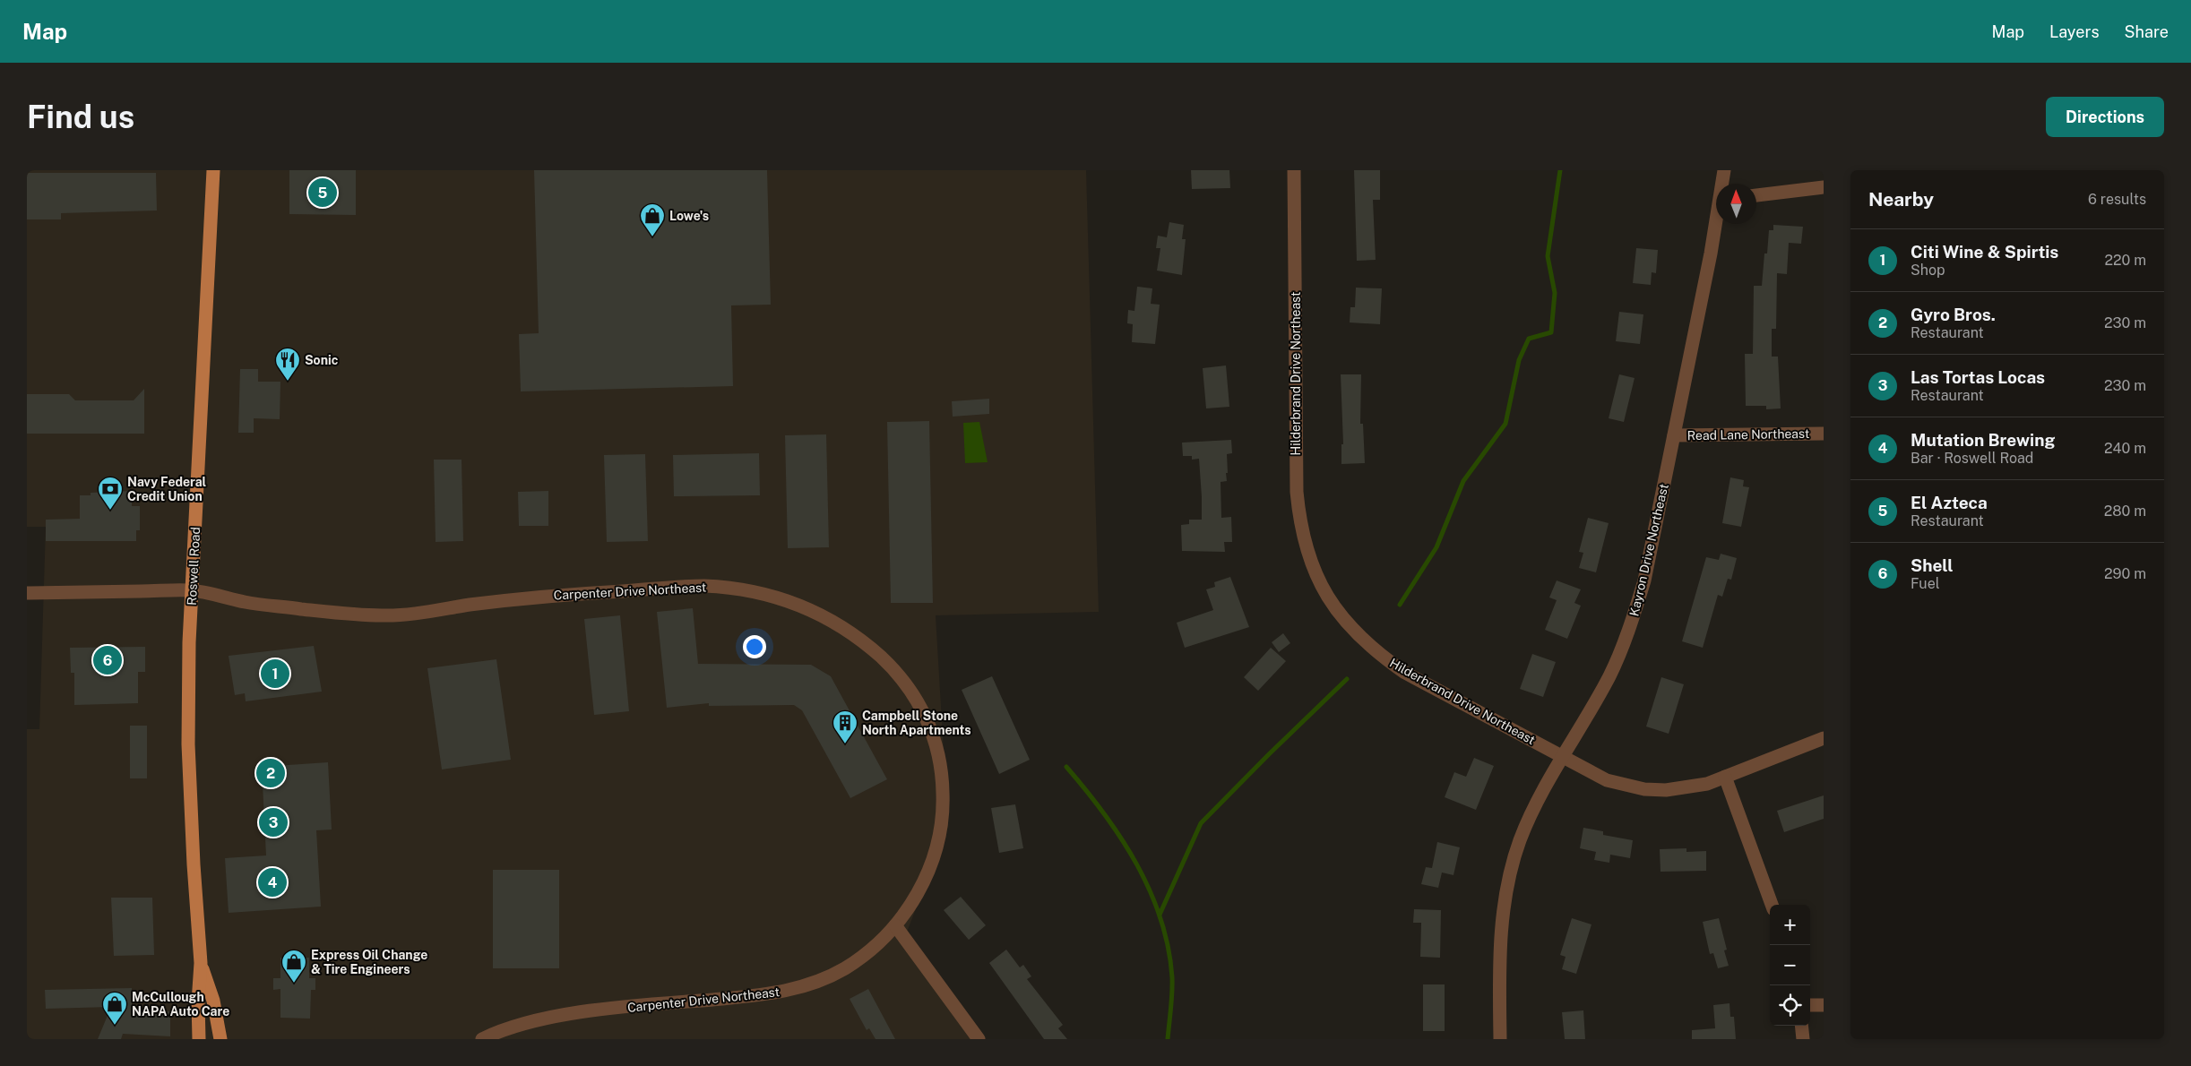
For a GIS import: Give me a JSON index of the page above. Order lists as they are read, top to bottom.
{
  "streets": {
    "main road": ["Roswell Road"],
    "street": [
      "Hilderbrand Drive Northeast",
      "Read Lane Northeast",
      "Kayron Drive Northeast",
      "Carpenter Drive Northeast"
    ]
  },
  "crossings": [
    ["Hilderbrand Drive Northeast", "Kayron Drive Northeast"],
    ["Read Lane Northeast", "Kayron Drive Northeast"],
    ["Roswell Road", "Carpenter Drive Northeast"]
  ],
  "places": {
    "shop": ["Lowe's", "Express Oil Change & Tire Engineers", "McCullough NAPA Auto Care"],
    "restaurant": ["Sonic"],
    "bank": ["Navy Federal Credit Union"],
    "building": ["Campbell Stone North Apartments"]
  },
  "north": "top",
  "page": {
    "header": "Map",
    "nav": ["Map", "Layers", "Share"],
    "buttons": "Directions",
    "title": "Find us",
    "heading": ["Nearby", "6 results"],
    "pins": [
      "5",
      "6",
      "1",
      "2",
      "3",
      "4"
    ],
    "list": [
      {
        "mark": "1",
        "name": "Citi Wine & Spirtis",
        "note": "Shop",
        "value": "220 m"
      },
      {
        "mark": "2",
        "name": "Gyro Bros.",
        "note": "Restaurant",
        "value": "230 m"
      },
      {
        "mark": "3",
        "name": "Las Tortas Locas",
        "note": "Restaurant",
        "value": "230 m"
      },
      {
        "mark": "4",
        "name": "Mutation Brewing",
        "note": "Bar · Roswell Road",
        "value": "240 m"
      },
      {
        "mark": "5",
        "name": "El Azteca",
        "note": "Restaurant",
        "value": "280 m"
      },
      {
        "mark": "6",
        "name": "Shell",
        "note": "Fuel",
        "value": "290 m"
      }
    ],
    "map_buttons": ["+", "−"]
  }
}
